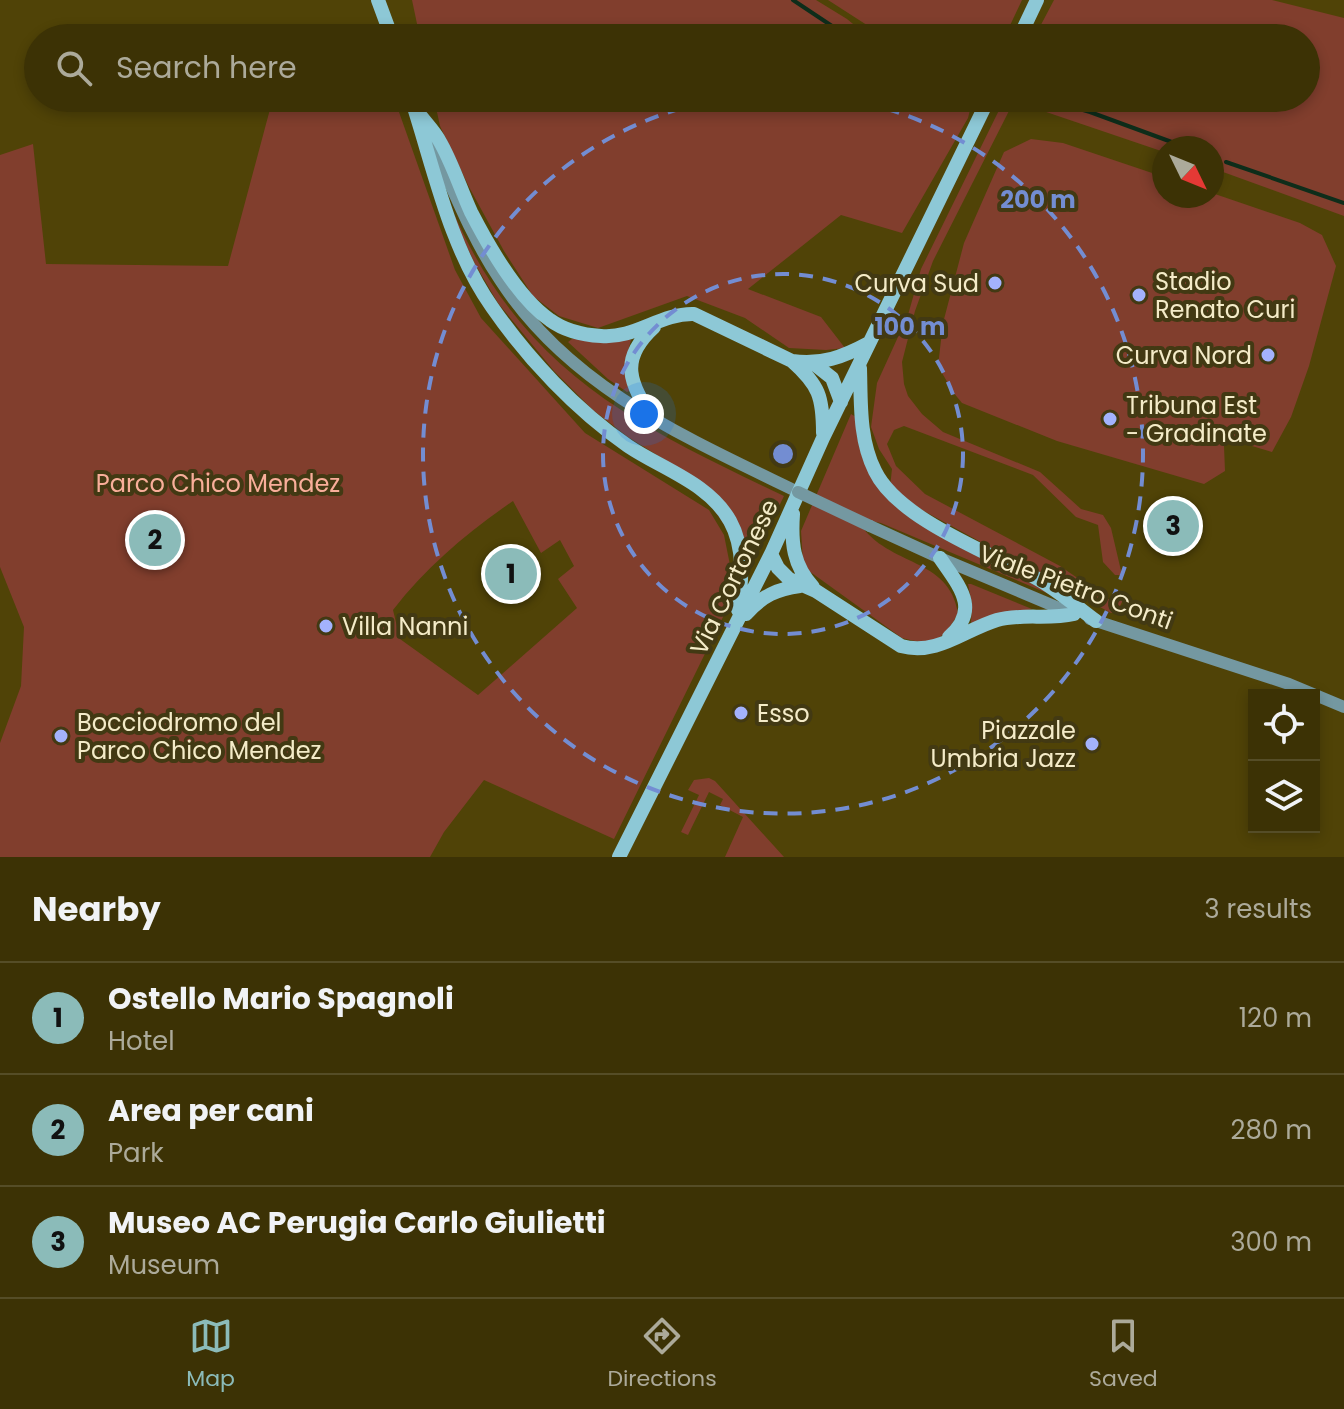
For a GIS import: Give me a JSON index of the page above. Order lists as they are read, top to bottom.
{
  "streets": {
    "main road": ["Via Cortonese"],
    "street": ["Viale Pietro Conti"]
  },
  "parks": ["Parco Chico Mendez"],
  "places": [
    "Curva Sud",
    "Stadio Renato Curi",
    "Curva Nord",
    "Tribuna Est - Gradinate",
    "Villa Nanni",
    "Esso",
    "Bocciodromo del Parco Chico Mendez",
    "Piazzale Umbria Jazz"
  ],
  "north": "bottom right",
  "page": {
    "search": "Search here",
    "pins": ["3", "2", "1"],
    "heading": ["Nearby", "3 results"],
    "list": [
      {
        "mark": "1",
        "name": "Ostello Mario Spagnoli",
        "note": "Hotel",
        "value": "120 m"
      },
      {
        "mark": "2",
        "name": "Area per cani",
        "note": "Park",
        "value": "280 m"
      },
      {
        "mark": "3",
        "name": "Museo AC Perugia Carlo Giulietti",
        "note": "Museum",
        "value": "300 m"
      }
    ],
    "nav": ["Map", "Directions", "Saved"]
  },
  "rings": ["200 m", "100 m"]
}
